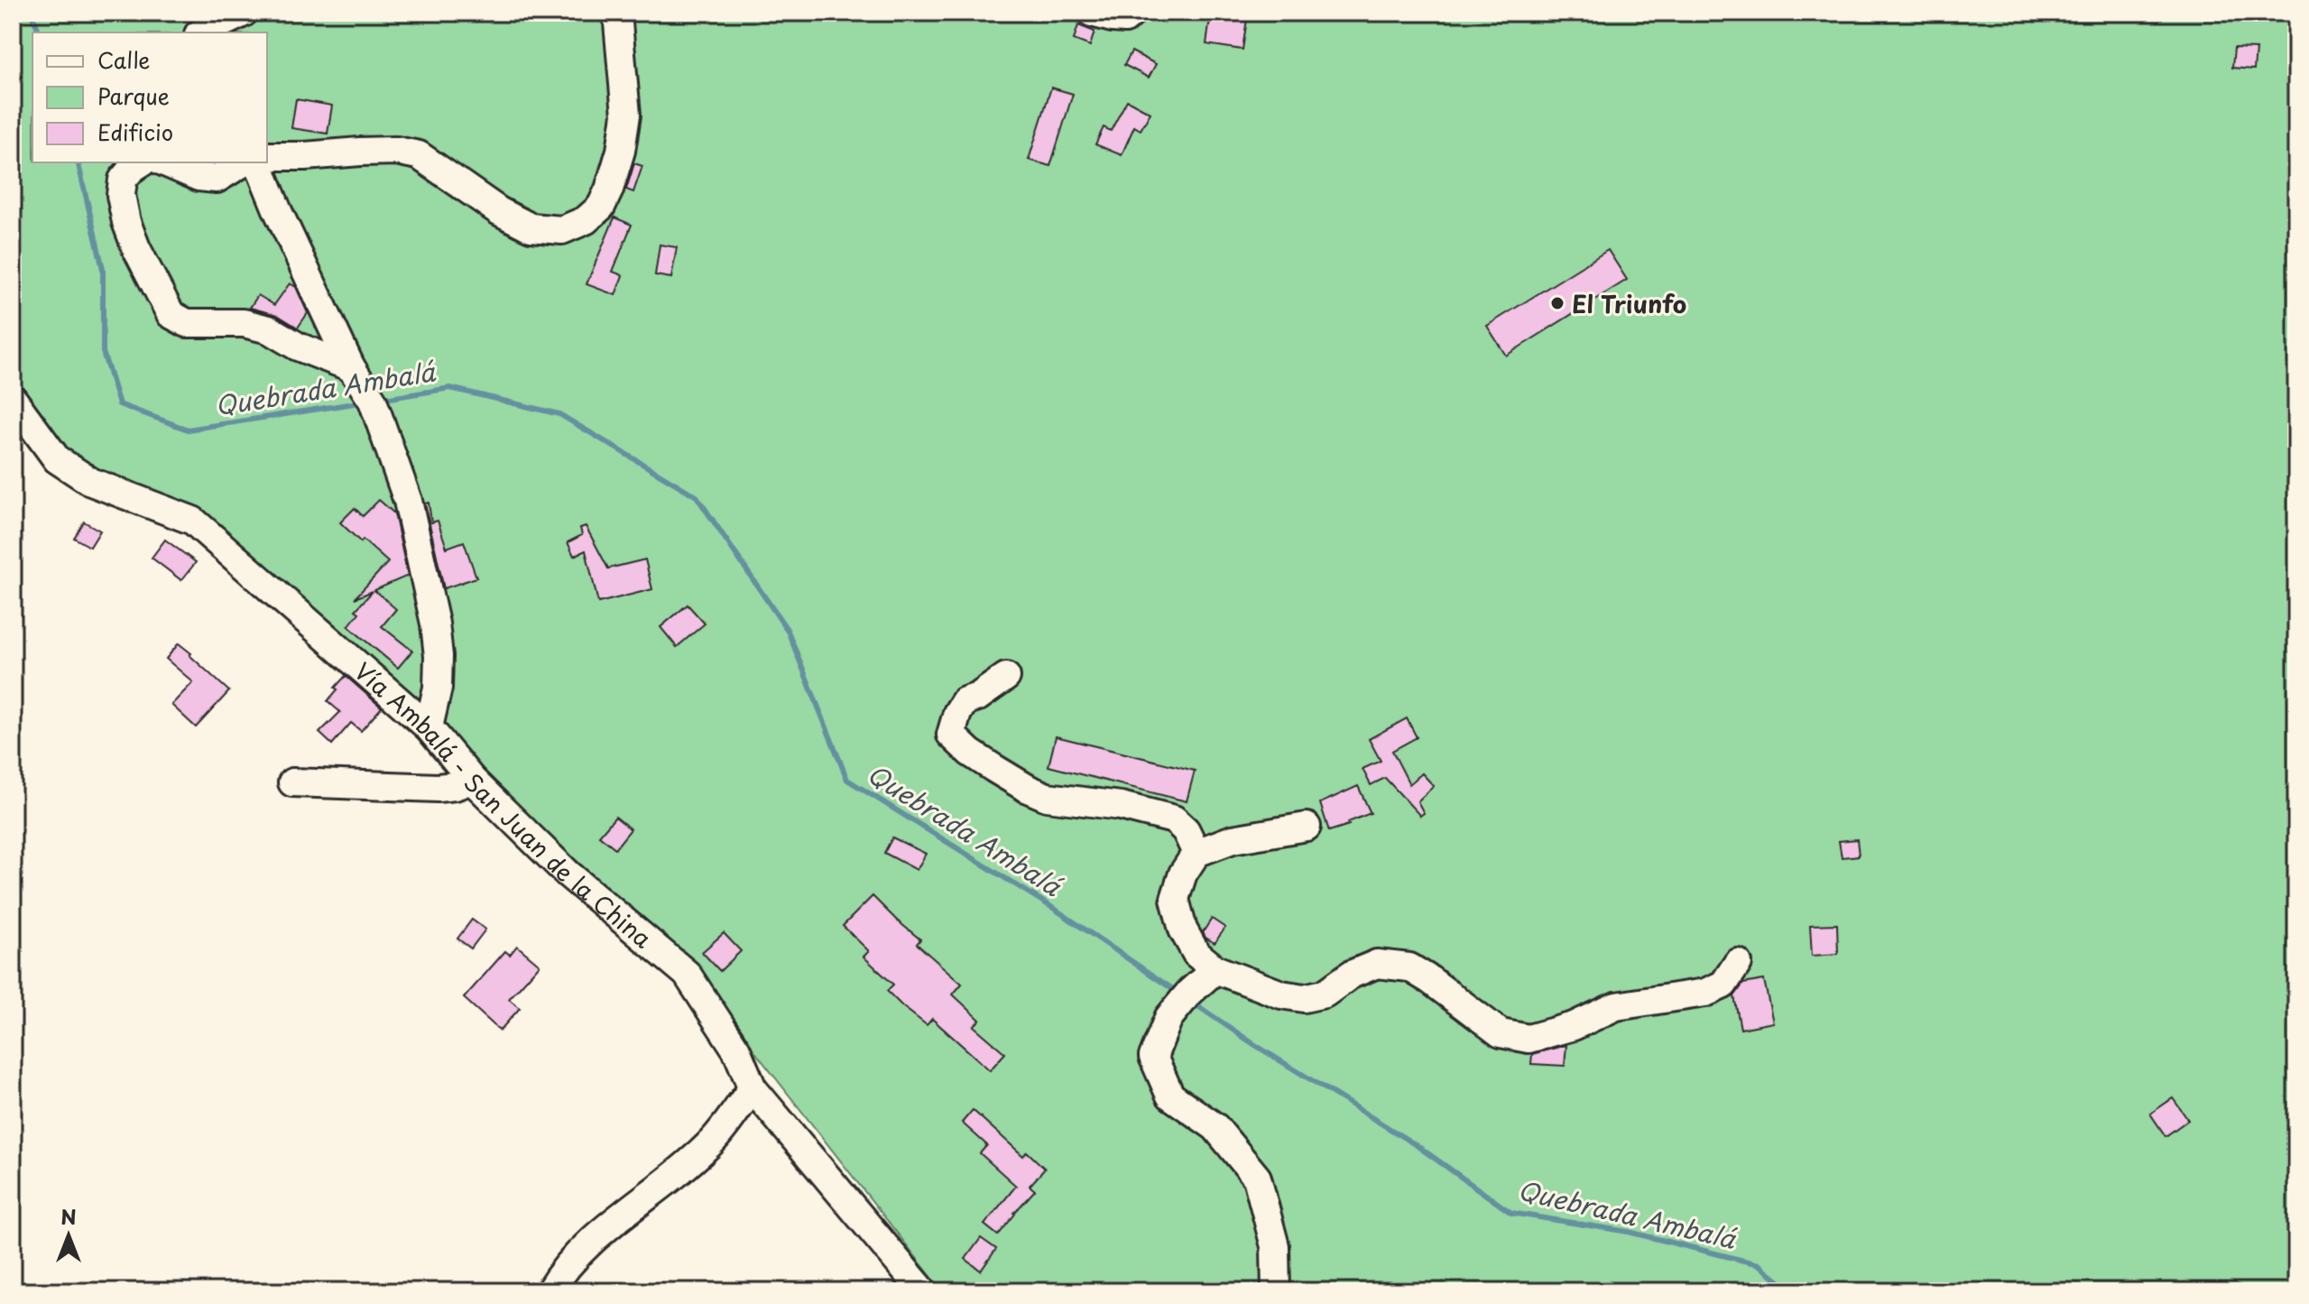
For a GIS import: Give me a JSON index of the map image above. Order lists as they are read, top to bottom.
{
  "streets": {
    "street": ["Vía Ambalá - San Juan de la China"]
  },
  "water": ["Quebrada Ambalá"],
  "places": ["El Triunfo"],
  "legend": ["Calle", "Parque", "Edificio"],
  "north": "top"
}
